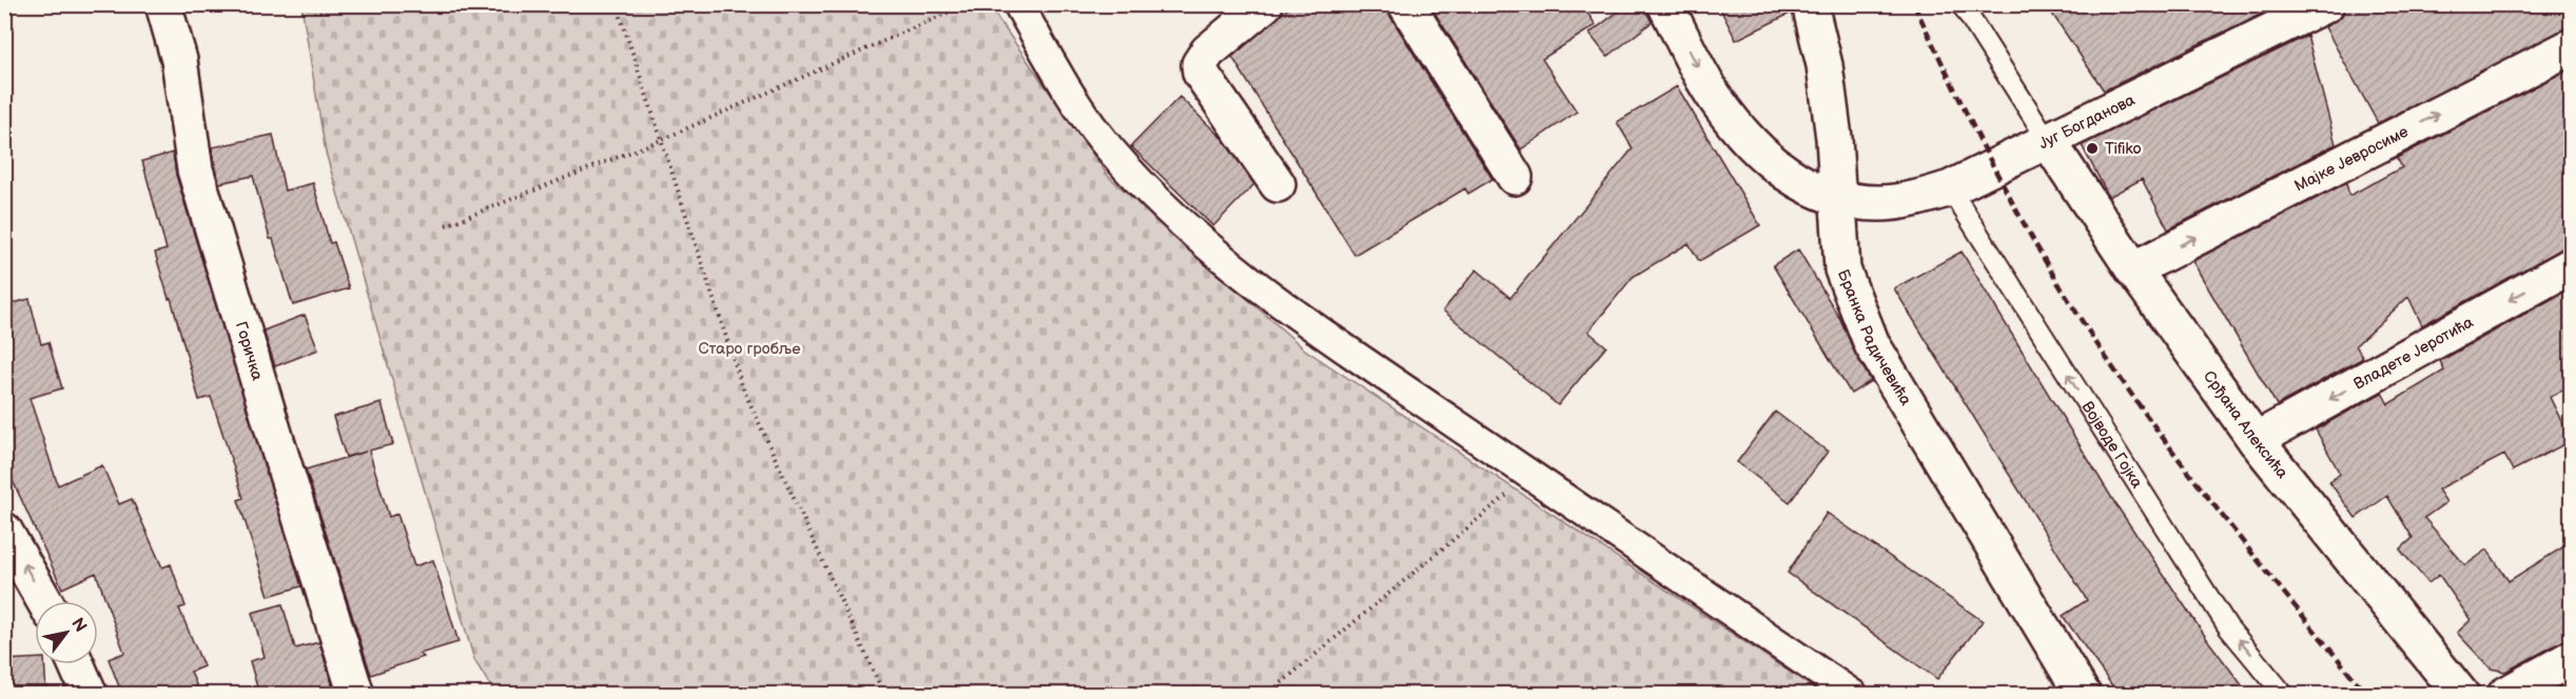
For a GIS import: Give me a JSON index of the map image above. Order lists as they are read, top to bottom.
{
  "streets": {
    "street": [
      "Југ Богданова",
      "Мајке Јевросиме",
      "Бранка Радичевића",
      "Горичка",
      "Владете Јеротића",
      "Срђана Алексића"
    ],
    "lane": ["Војводе Гојка"]
  },
  "crossings": [
    ["Југ Богданова", "Бранка Радичевића"],
    ["Југ Богданова", "Срђана Алексића"],
    ["Југ Богданова", "Војводе Гојка"],
    ["Мајке Јевросиме", "Срђана Алексића"],
    ["Владете Јеротића", "Срђана Алексића"]
  ],
  "one_way": ["Мајке Јевросиме", "Владете Јеротића", "Војводе Гојка"],
  "parks": ["Старо гробље"],
  "places": ["Tifiko"],
  "north": "top right"
}
